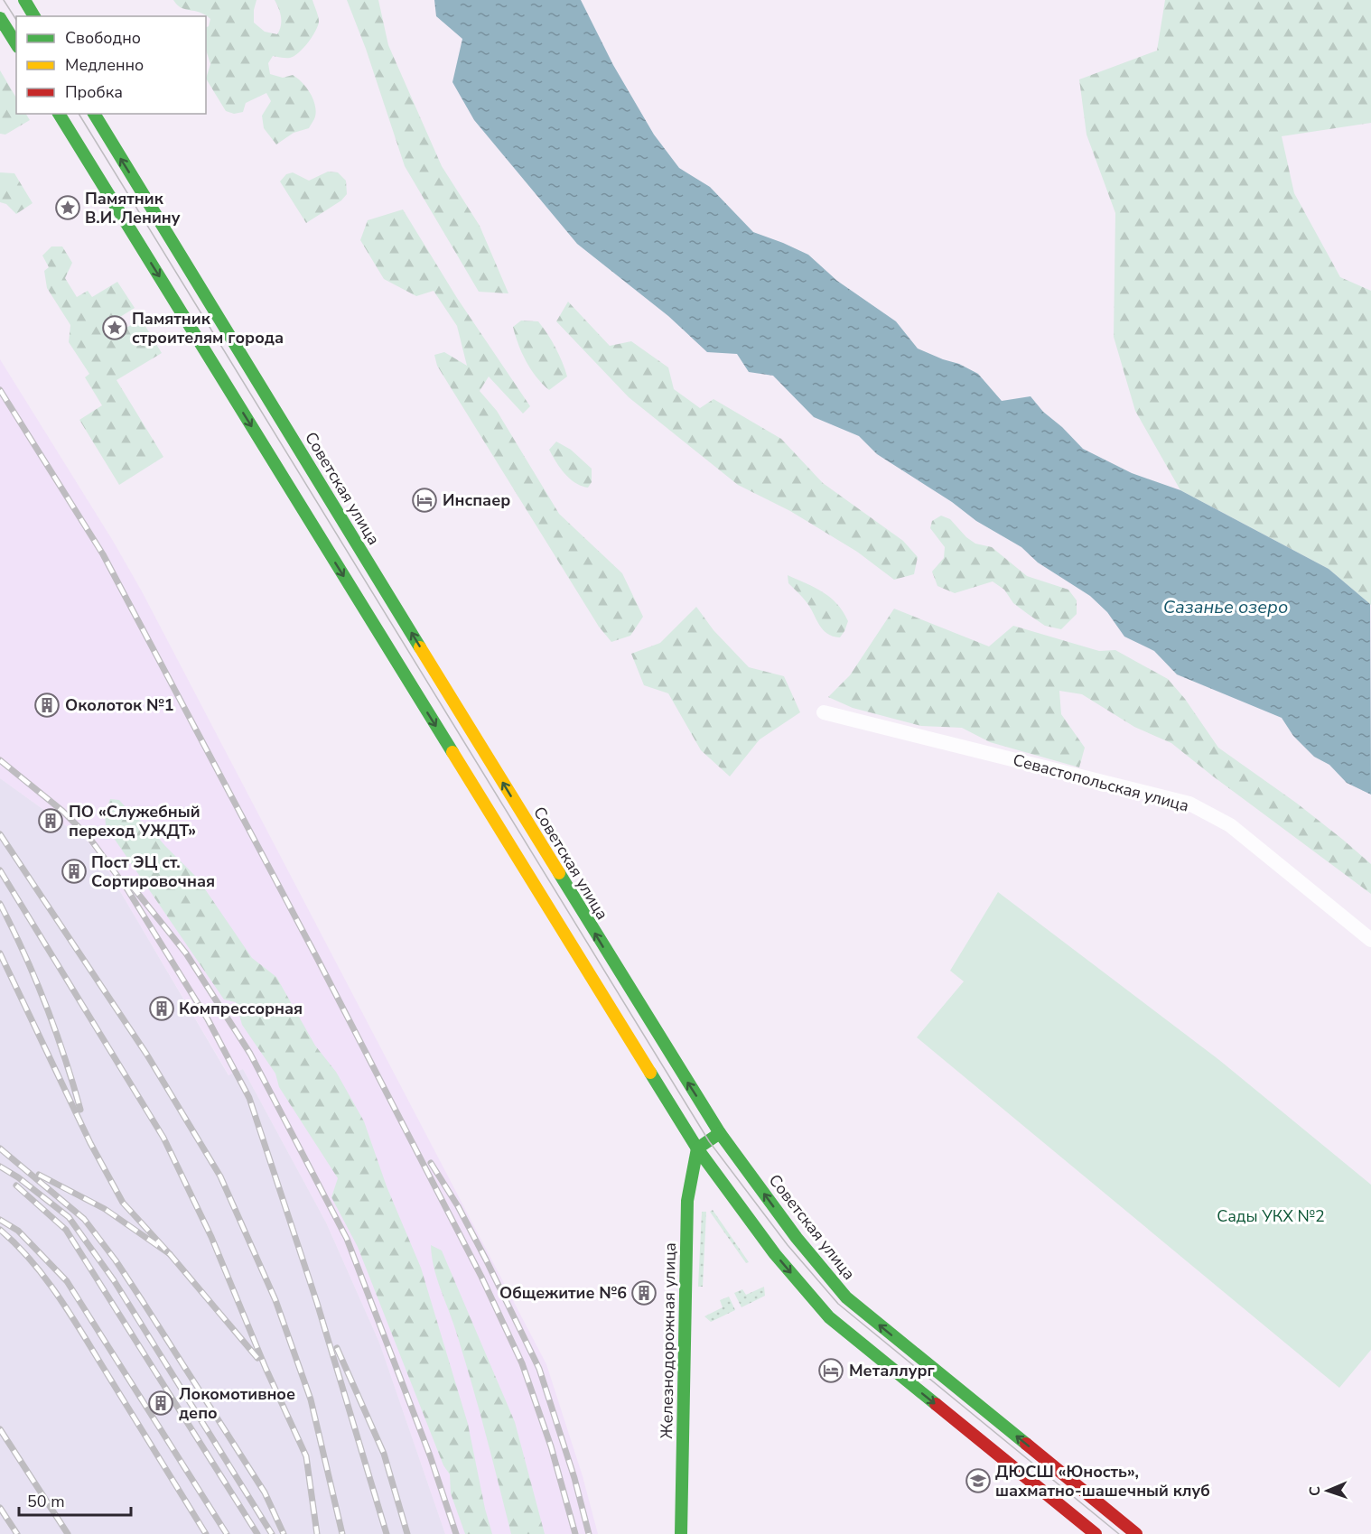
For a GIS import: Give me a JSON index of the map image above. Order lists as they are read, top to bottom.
{
  "streets": {
    "main road": ["Советская улица", "Железнодорожная улица"],
    "street": ["Севастопольская улица"]
  },
  "water": ["Сазанье озеро"],
  "parks": ["Сады УКХ №2"],
  "places": {
    "place": ["Памятник В.И. Ленину", "Памятник строителям города"],
    "hotel": ["Инспаер", "Металлург"],
    "building": [
      "Околоток №1",
      "ПО «Служебный переход УЖДТ»",
      "Пост ЭЦ ст. Сортировочная",
      "Компрессорная",
      "Общежитие №6",
      "Локомотивное депо"
    ],
    "school or university": ["ДЮСШ «Юность», шахматно-шашечный клуб"]
  },
  "legend": ["Свободно", "Медленно", "Пробка"],
  "scale_bar": "50 m",
  "north": "left"
}
